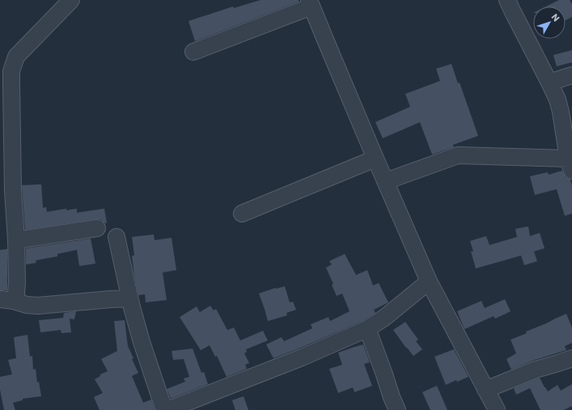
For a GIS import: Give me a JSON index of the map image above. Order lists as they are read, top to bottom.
{
  "north": "top right"
}
